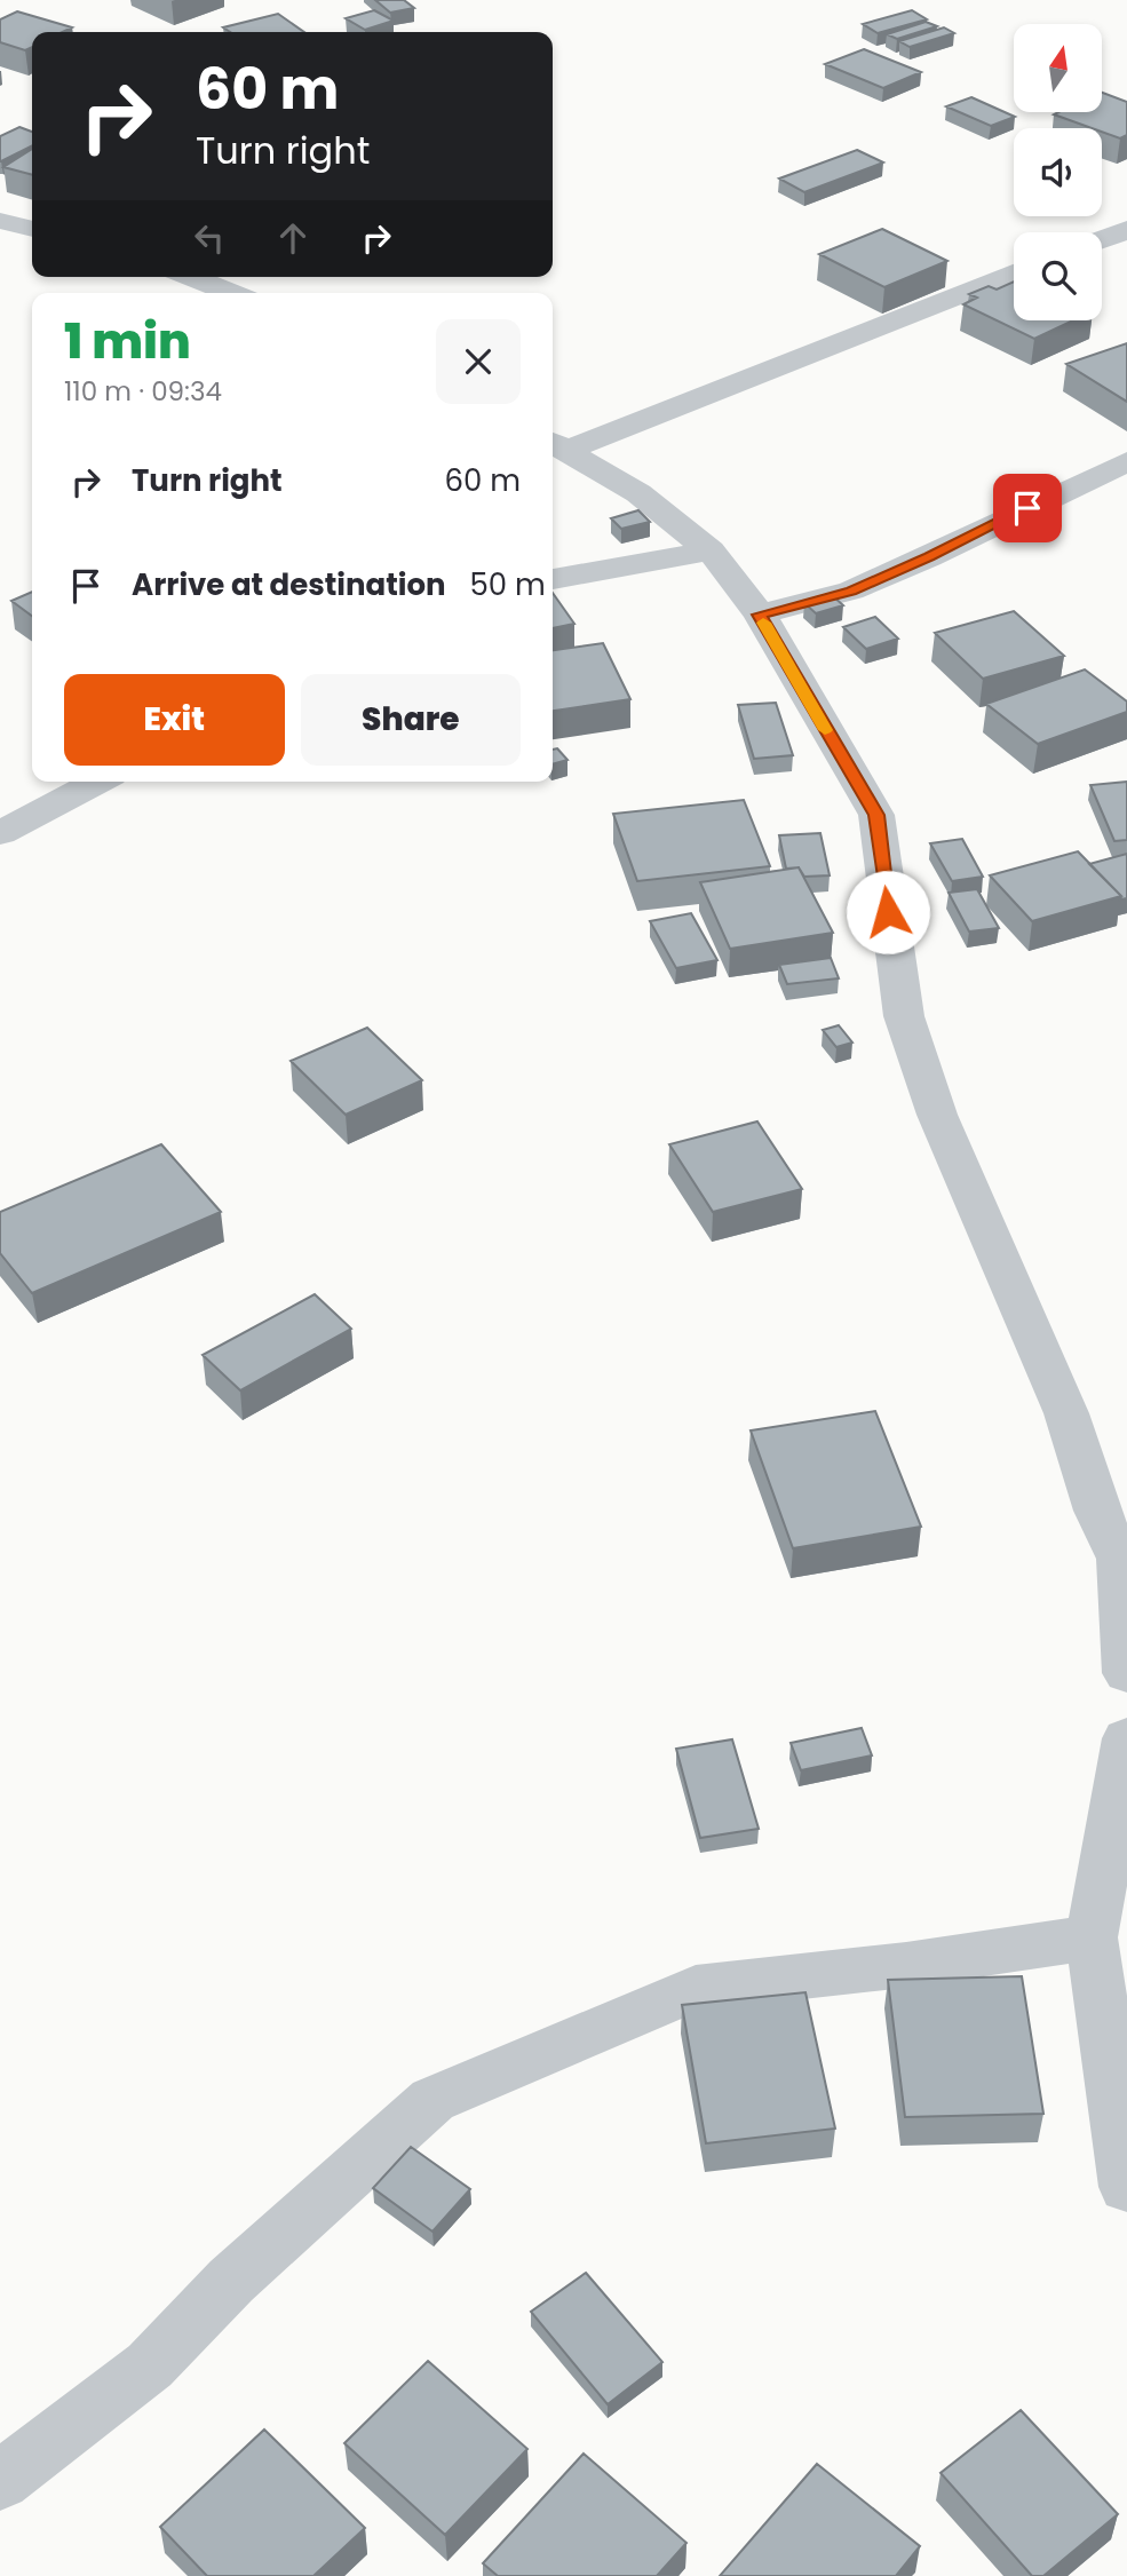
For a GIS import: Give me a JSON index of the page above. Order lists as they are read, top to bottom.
{
  "north": "top",
  "page": {
    "turn": ["60 m", "Turn right"],
    "heading": ["1 min", "110 m · 09:34"],
    "list": [
      {
        "name": "Turn right",
        "value": "60 m"
      },
      {
        "name": "Arrive at destination",
        "value": "50 m"
      }
    ],
    "buttons": ["Exit", "Share"]
  }
}
